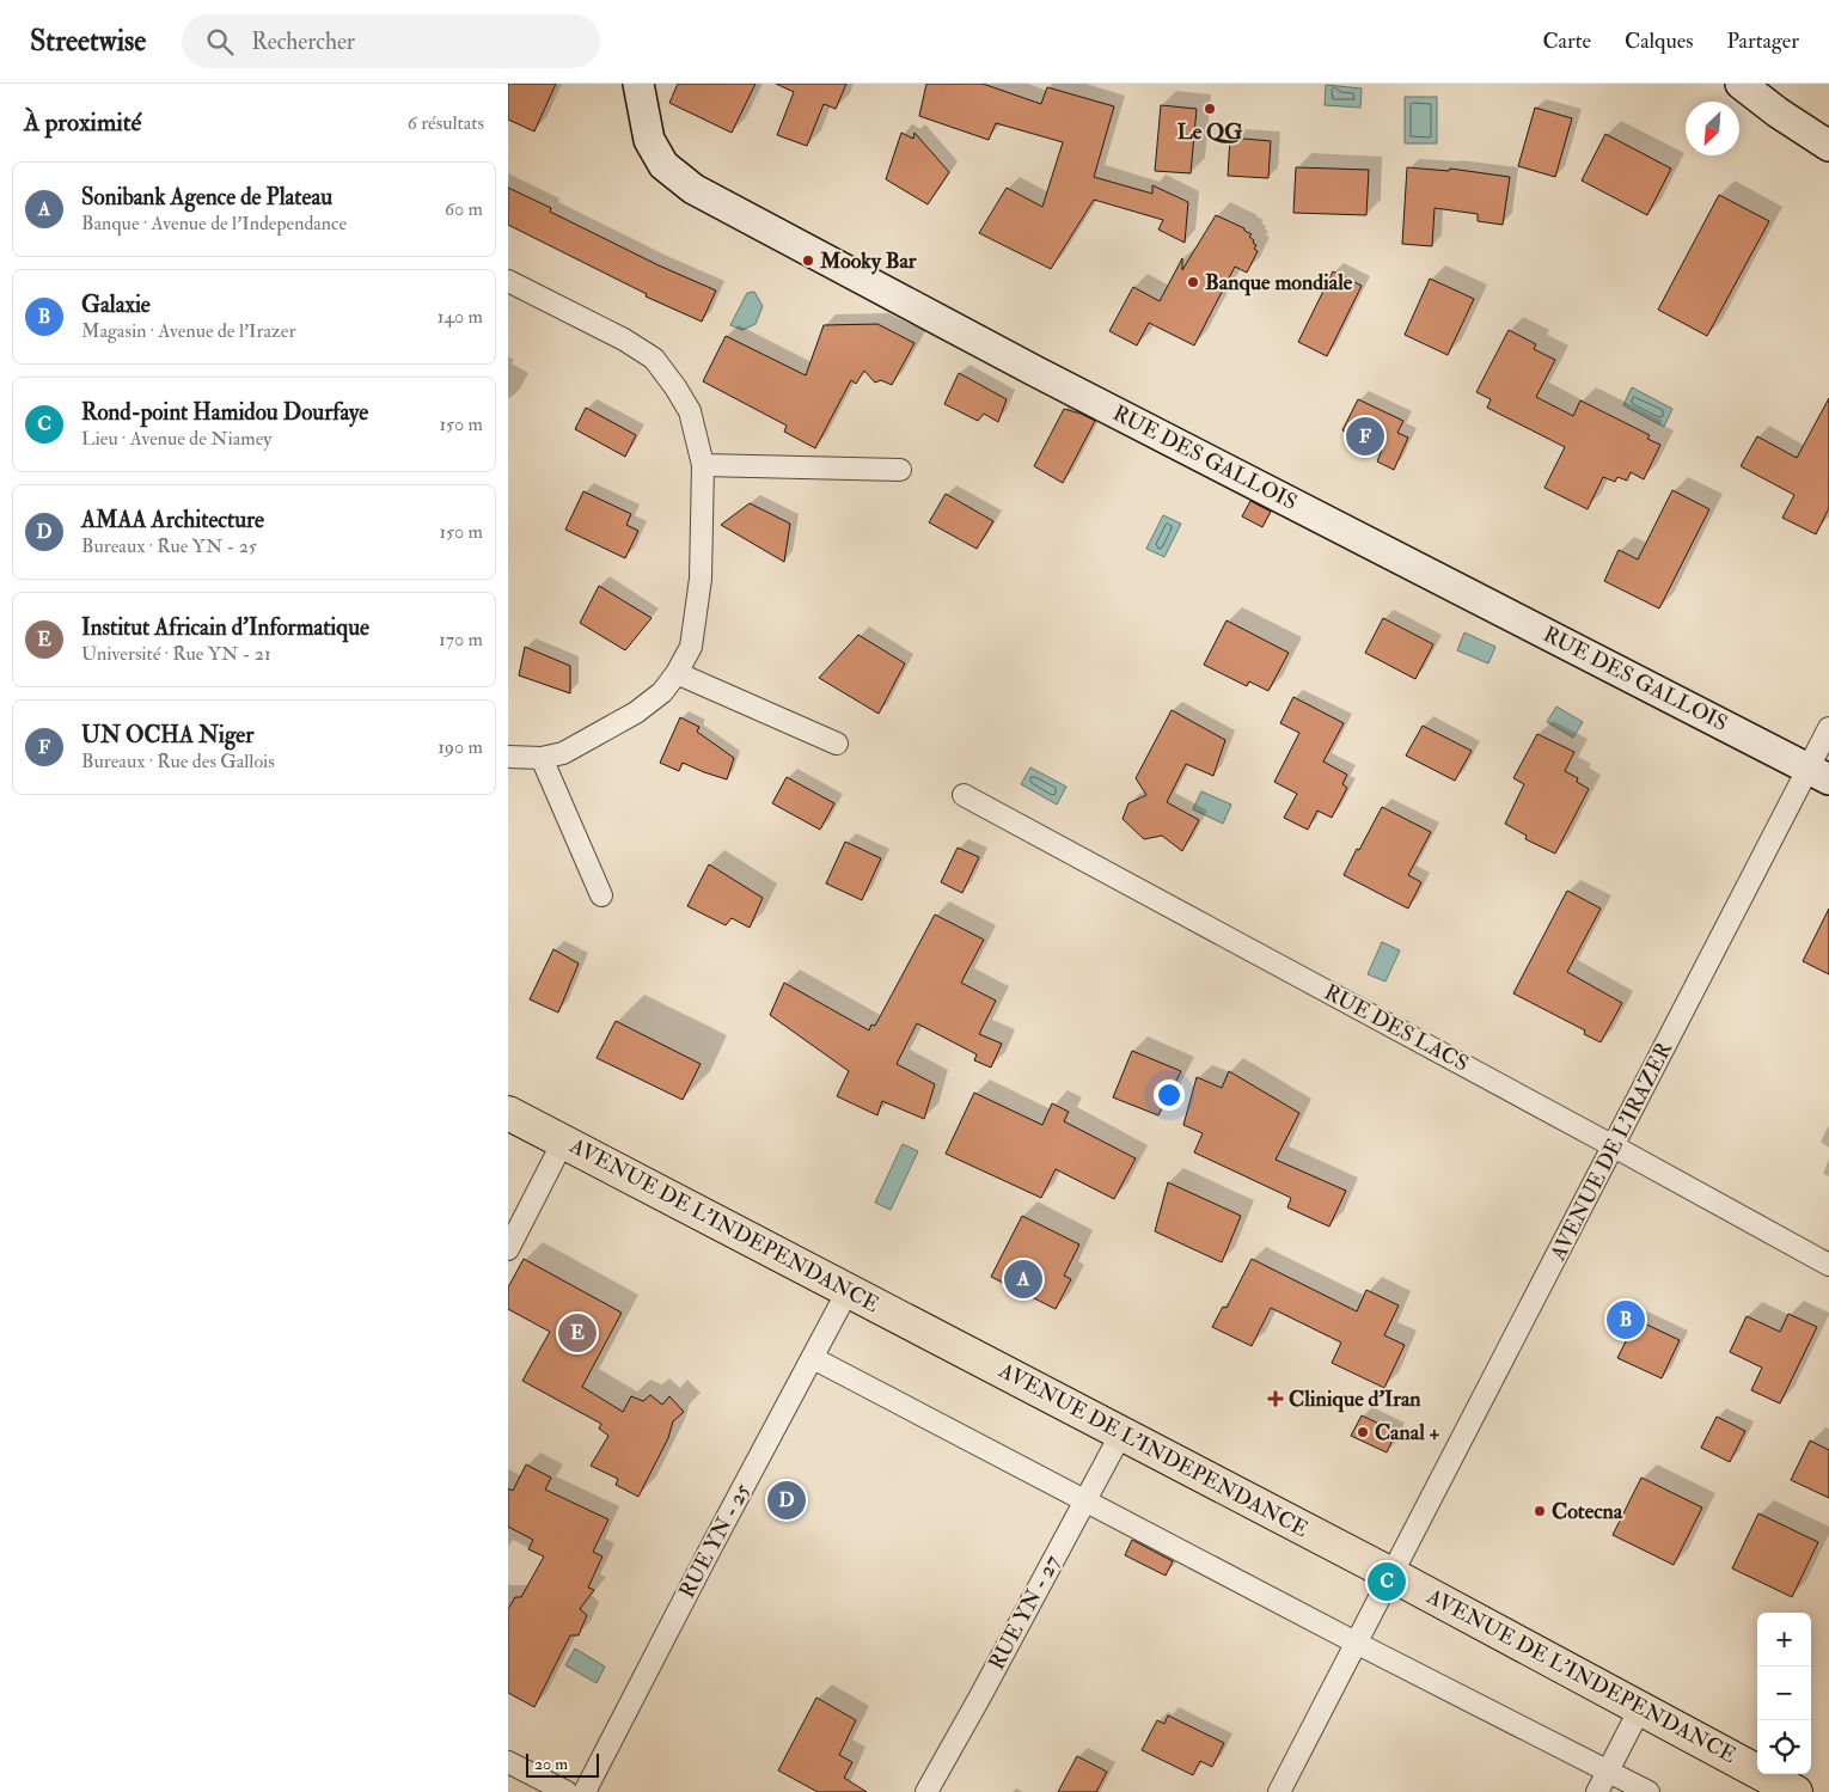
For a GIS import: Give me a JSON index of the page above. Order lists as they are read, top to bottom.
{
  "streets": {
    "highway": ["AVENUE DE L'INDEPENDANCE"],
    "street": [
      "RUE DES GALLOIS",
      "RUE DES LACS",
      "AVENUE DE L'IRAZER",
      "RUE YN - 25",
      "RUE YN - 27"
    ]
  },
  "crossings": [
    ["RUE DES GALLOIS", "AVENUE DE L'IRAZER"],
    ["RUE DES LACS", "AVENUE DE L'IRAZER"],
    ["AVENUE DE L'IRAZER", "AVENUE DE L'INDEPENDANCE"],
    ["AVENUE DE L'INDEPENDANCE", "RUE YN - 25"],
    ["AVENUE DE L'INDEPENDANCE", "RUE YN - 27"]
  ],
  "places": {
    "other": [
      "Le QG",
      "Mooky Bar",
      "Banque mondiale",
      "Canal +",
      "Cotecna"
    ],
    "health": ["Clinique d'Iran"]
  },
  "scale_bar": "20 m",
  "north": "bottom left",
  "page": {
    "header": "Streetwise",
    "search": "Rechercher",
    "nav": ["Carte", "Calques", "Partager"],
    "heading": ["À proximité", "6 résultats"],
    "list": [
      {
        "mark": "A",
        "name": "Sonibank Agence de Plateau",
        "note": "Banque · Avenue de l'Independance",
        "value": "60 m"
      },
      {
        "mark": "B",
        "name": "Galaxie",
        "note": "Magasin · Avenue de l'Irazer",
        "value": "140 m"
      },
      {
        "mark": "C",
        "name": "Rond-point Hamidou Dourfaye",
        "note": "Lieu · Avenue de Niamey",
        "value": "150 m"
      },
      {
        "mark": "D",
        "name": "AMAA Architecture",
        "note": "Bureaux · Rue YN - 25",
        "value": "150 m"
      },
      {
        "mark": "E",
        "name": "Institut Africain d’Informatique",
        "note": "Université · Rue YN - 21",
        "value": "170 m"
      },
      {
        "mark": "F",
        "name": "UN OCHA Niger",
        "note": "Bureaux · Rue des Gallois",
        "value": "190 m"
      }
    ],
    "pins": [
      "F",
      "A",
      "B",
      "E",
      "D",
      "C"
    ],
    "map_buttons": ["+", "−"],
    "scale": "20 m"
  }
}
